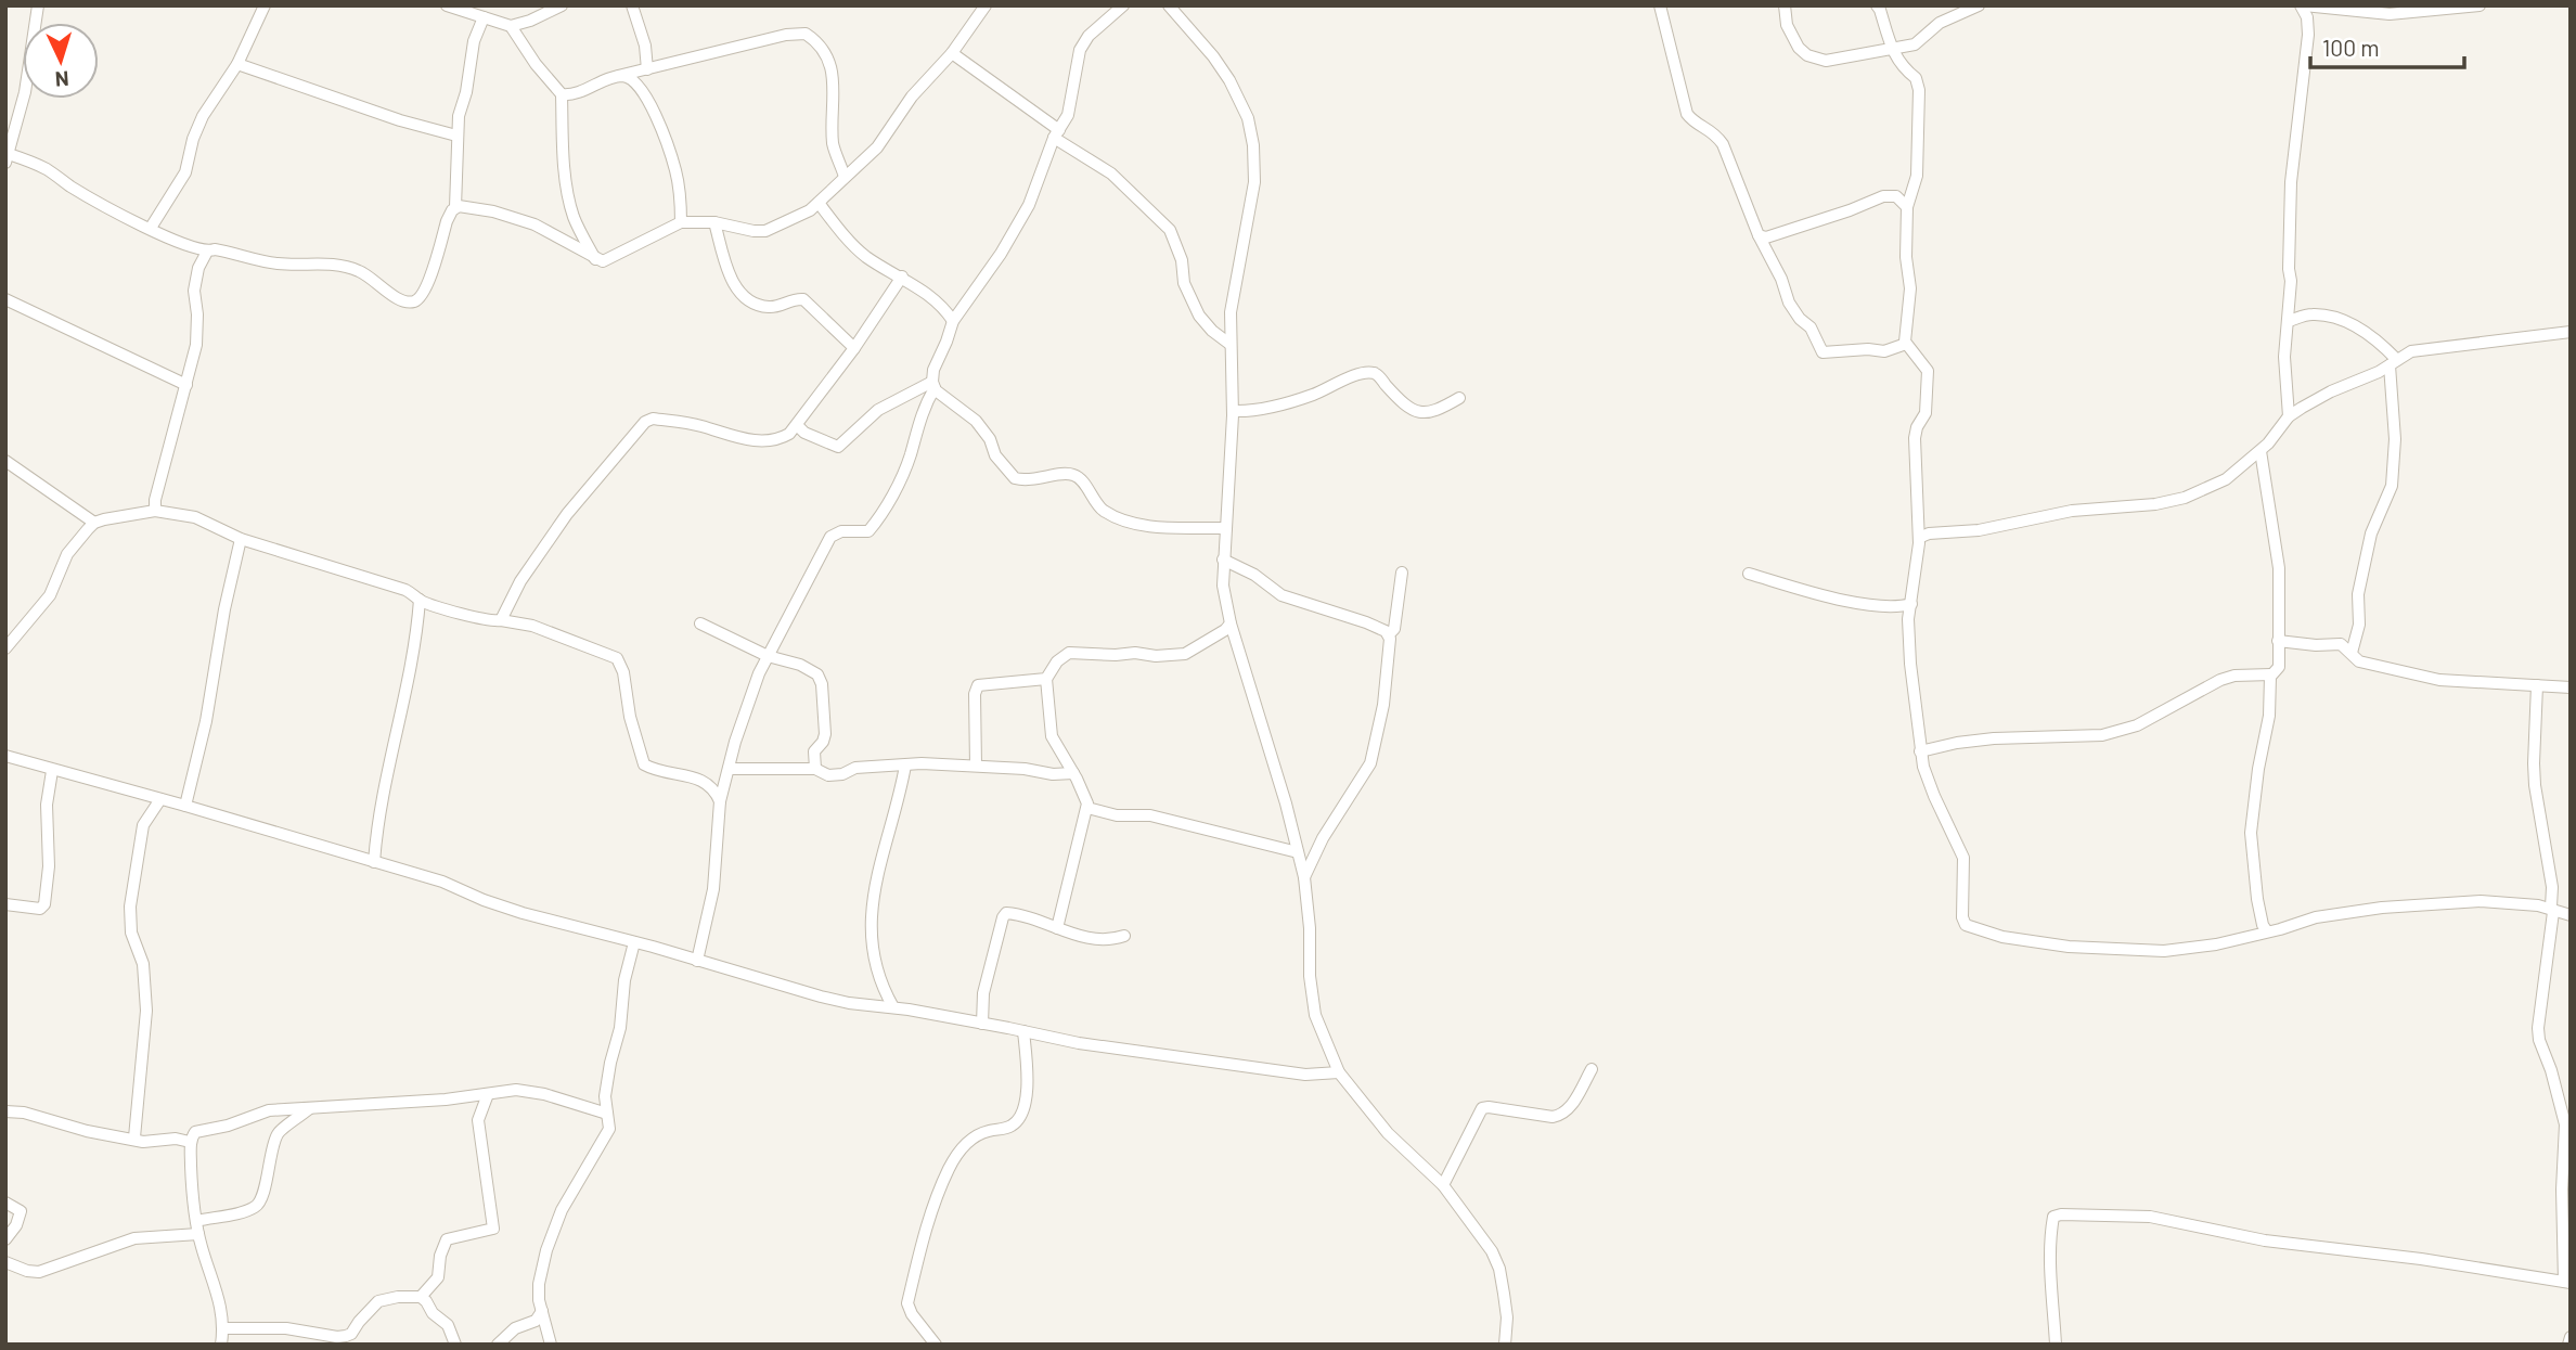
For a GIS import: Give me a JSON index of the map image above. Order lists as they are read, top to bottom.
{
  "scale_bar": "100 m",
  "north": "bottom"
}
